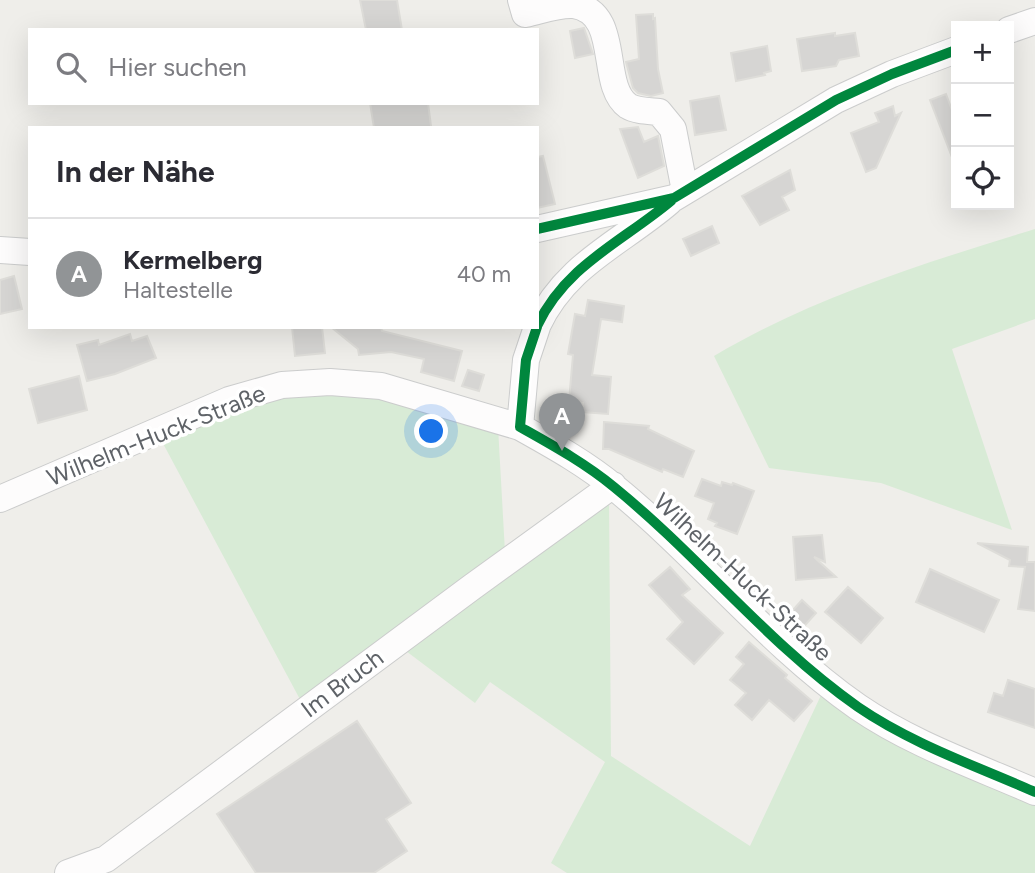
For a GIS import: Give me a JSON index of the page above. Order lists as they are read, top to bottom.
{
  "streets": {
    "street": ["Wilhelm-Huck-Straße", "Im Bruch"]
  },
  "crossings": [
    ["Wilhelm-Huck-Straße", "Im Bruch"]
  ],
  "page": {
    "map_buttons": ["+", "−"],
    "search": "Hier suchen",
    "heading": "In der Nähe",
    "list": [
      {
        "mark": "A",
        "name": "Kermelberg",
        "note": "Haltestelle",
        "value": "40 m"
      }
    ],
    "pins": "A"
  }
}
